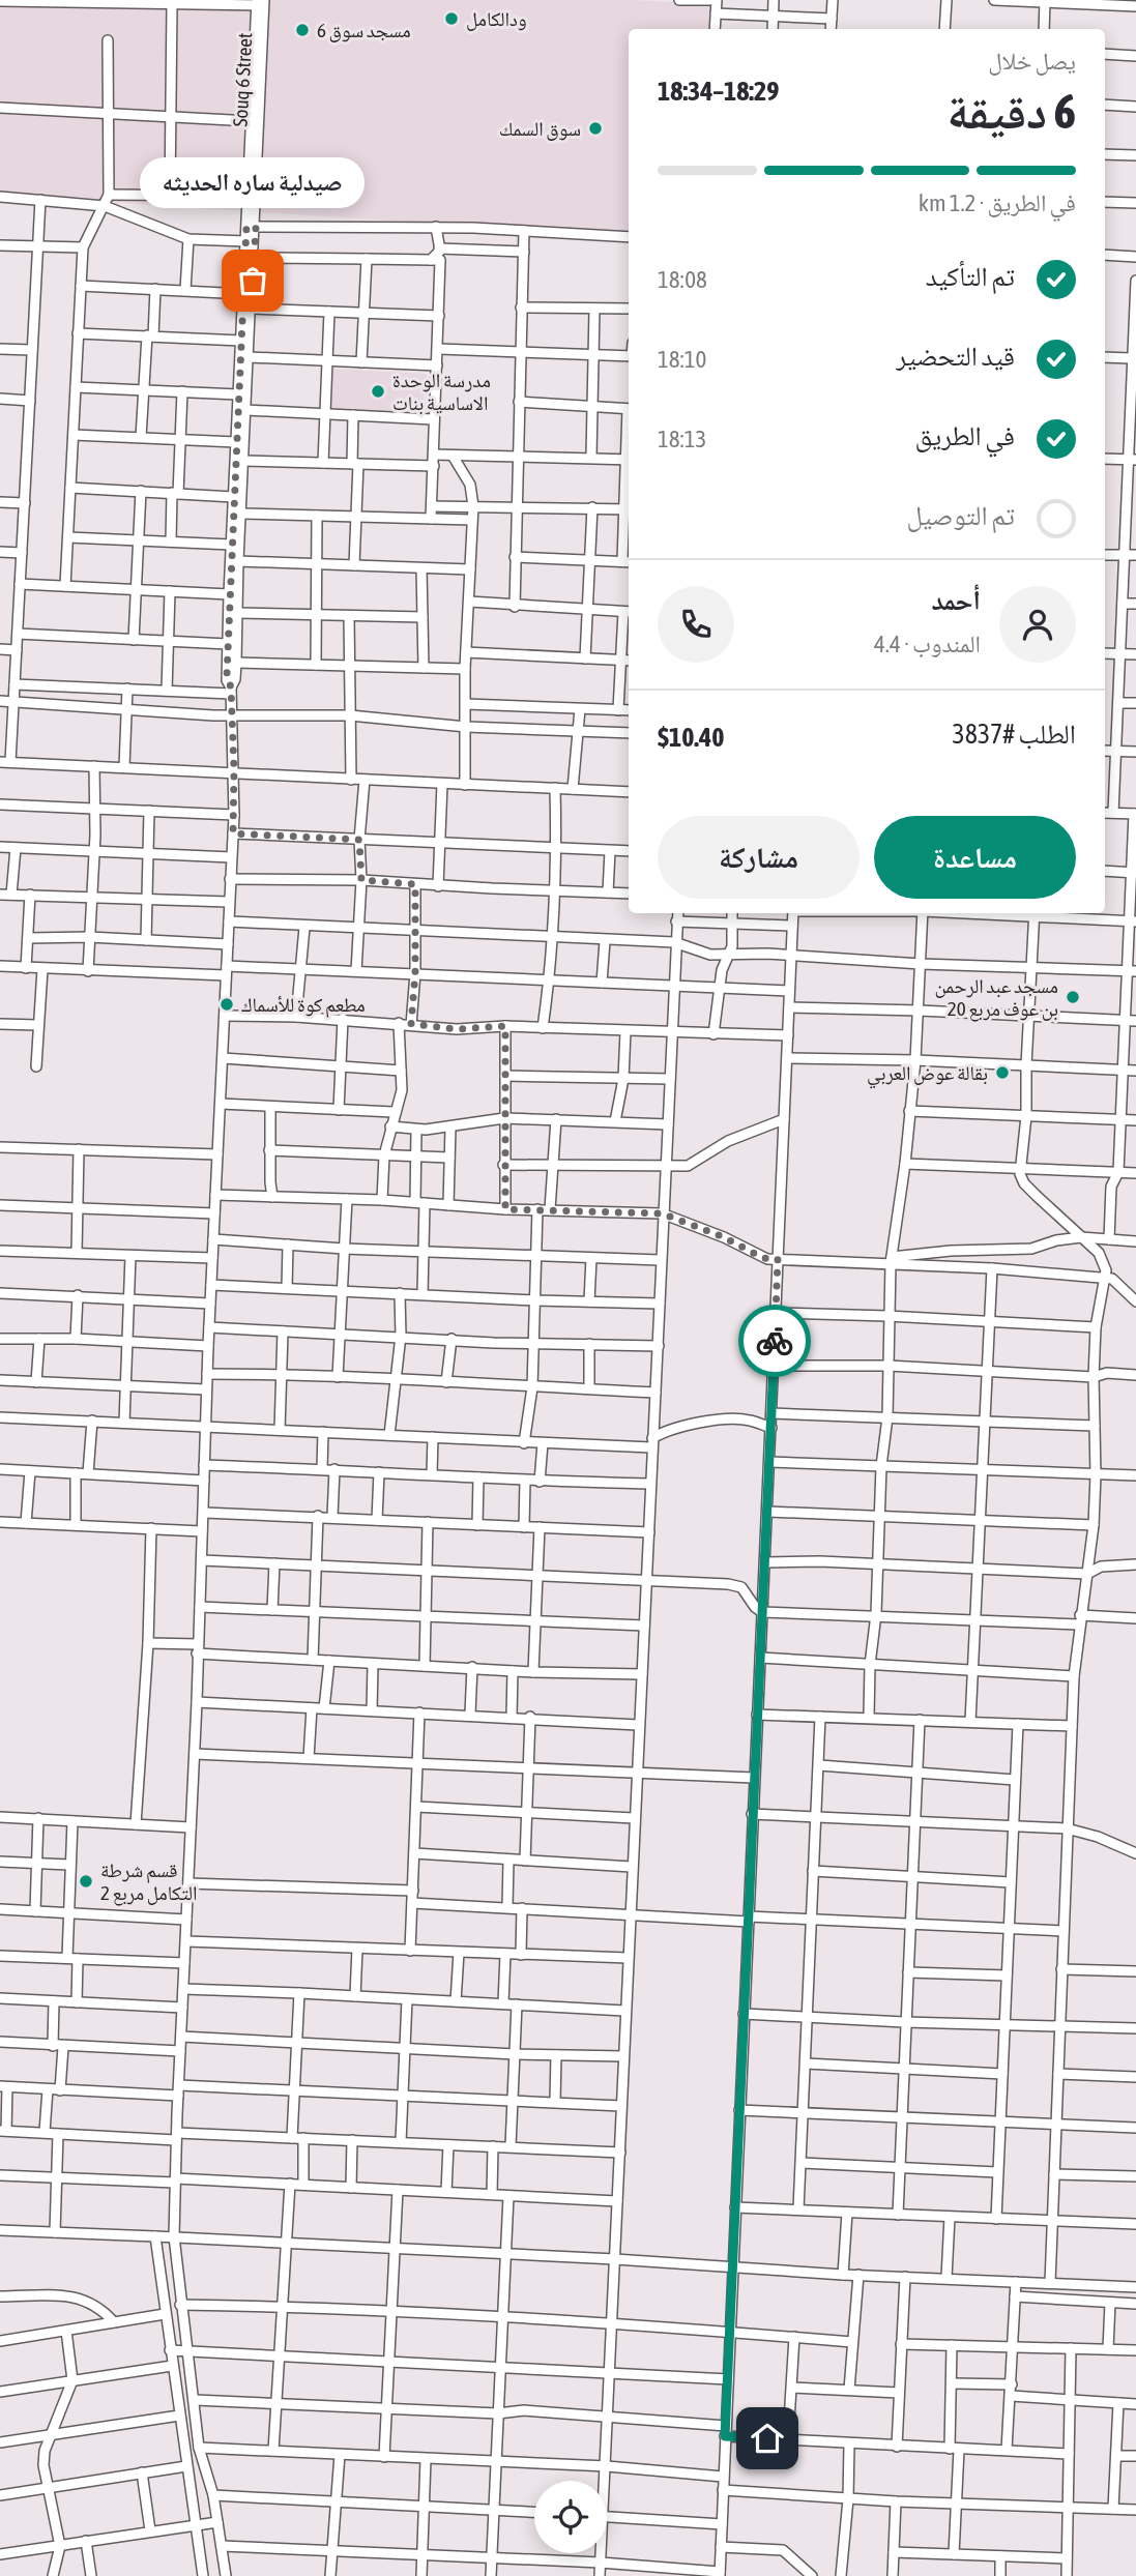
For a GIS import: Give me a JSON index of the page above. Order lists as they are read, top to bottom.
{
  "streets": {
    "street": ["Souq 6 Street"]
  },
  "places": [
    "ودالكامل",
    "مسجد سوق 6",
    "سوق السمك",
    "صيدلية ساره الحديثه",
    "مدرسة الوحدة الاساسية بنات",
    "مسجد عبد الرحمن بن عوف مربع 20",
    "مطعم كوة للأسماك",
    "بقالة عوض العربي",
    "قسم شرطة التكامل مربع 2"
  ],
  "page": {
    "heading": ["6 دقيقة", "يصل خلال", "18:29–18:34"],
    "panel": [
      "أحمد",
      "المندوب · 4.4",
      "الطلب #3837",
      "$10.40"
    ],
    "bar": "في الطريق · 1.2 km",
    "bubble": "صيدلية ساره الحديثه",
    "list": [
      ["تم التأكيد", "18:08"],
      ["قيد التحضير", "18:10"],
      ["في الطريق", "18:13"],
      "تم التوصيل"
    ],
    "buttons": ["مساعدة", "مشاركة"]
  }
}
